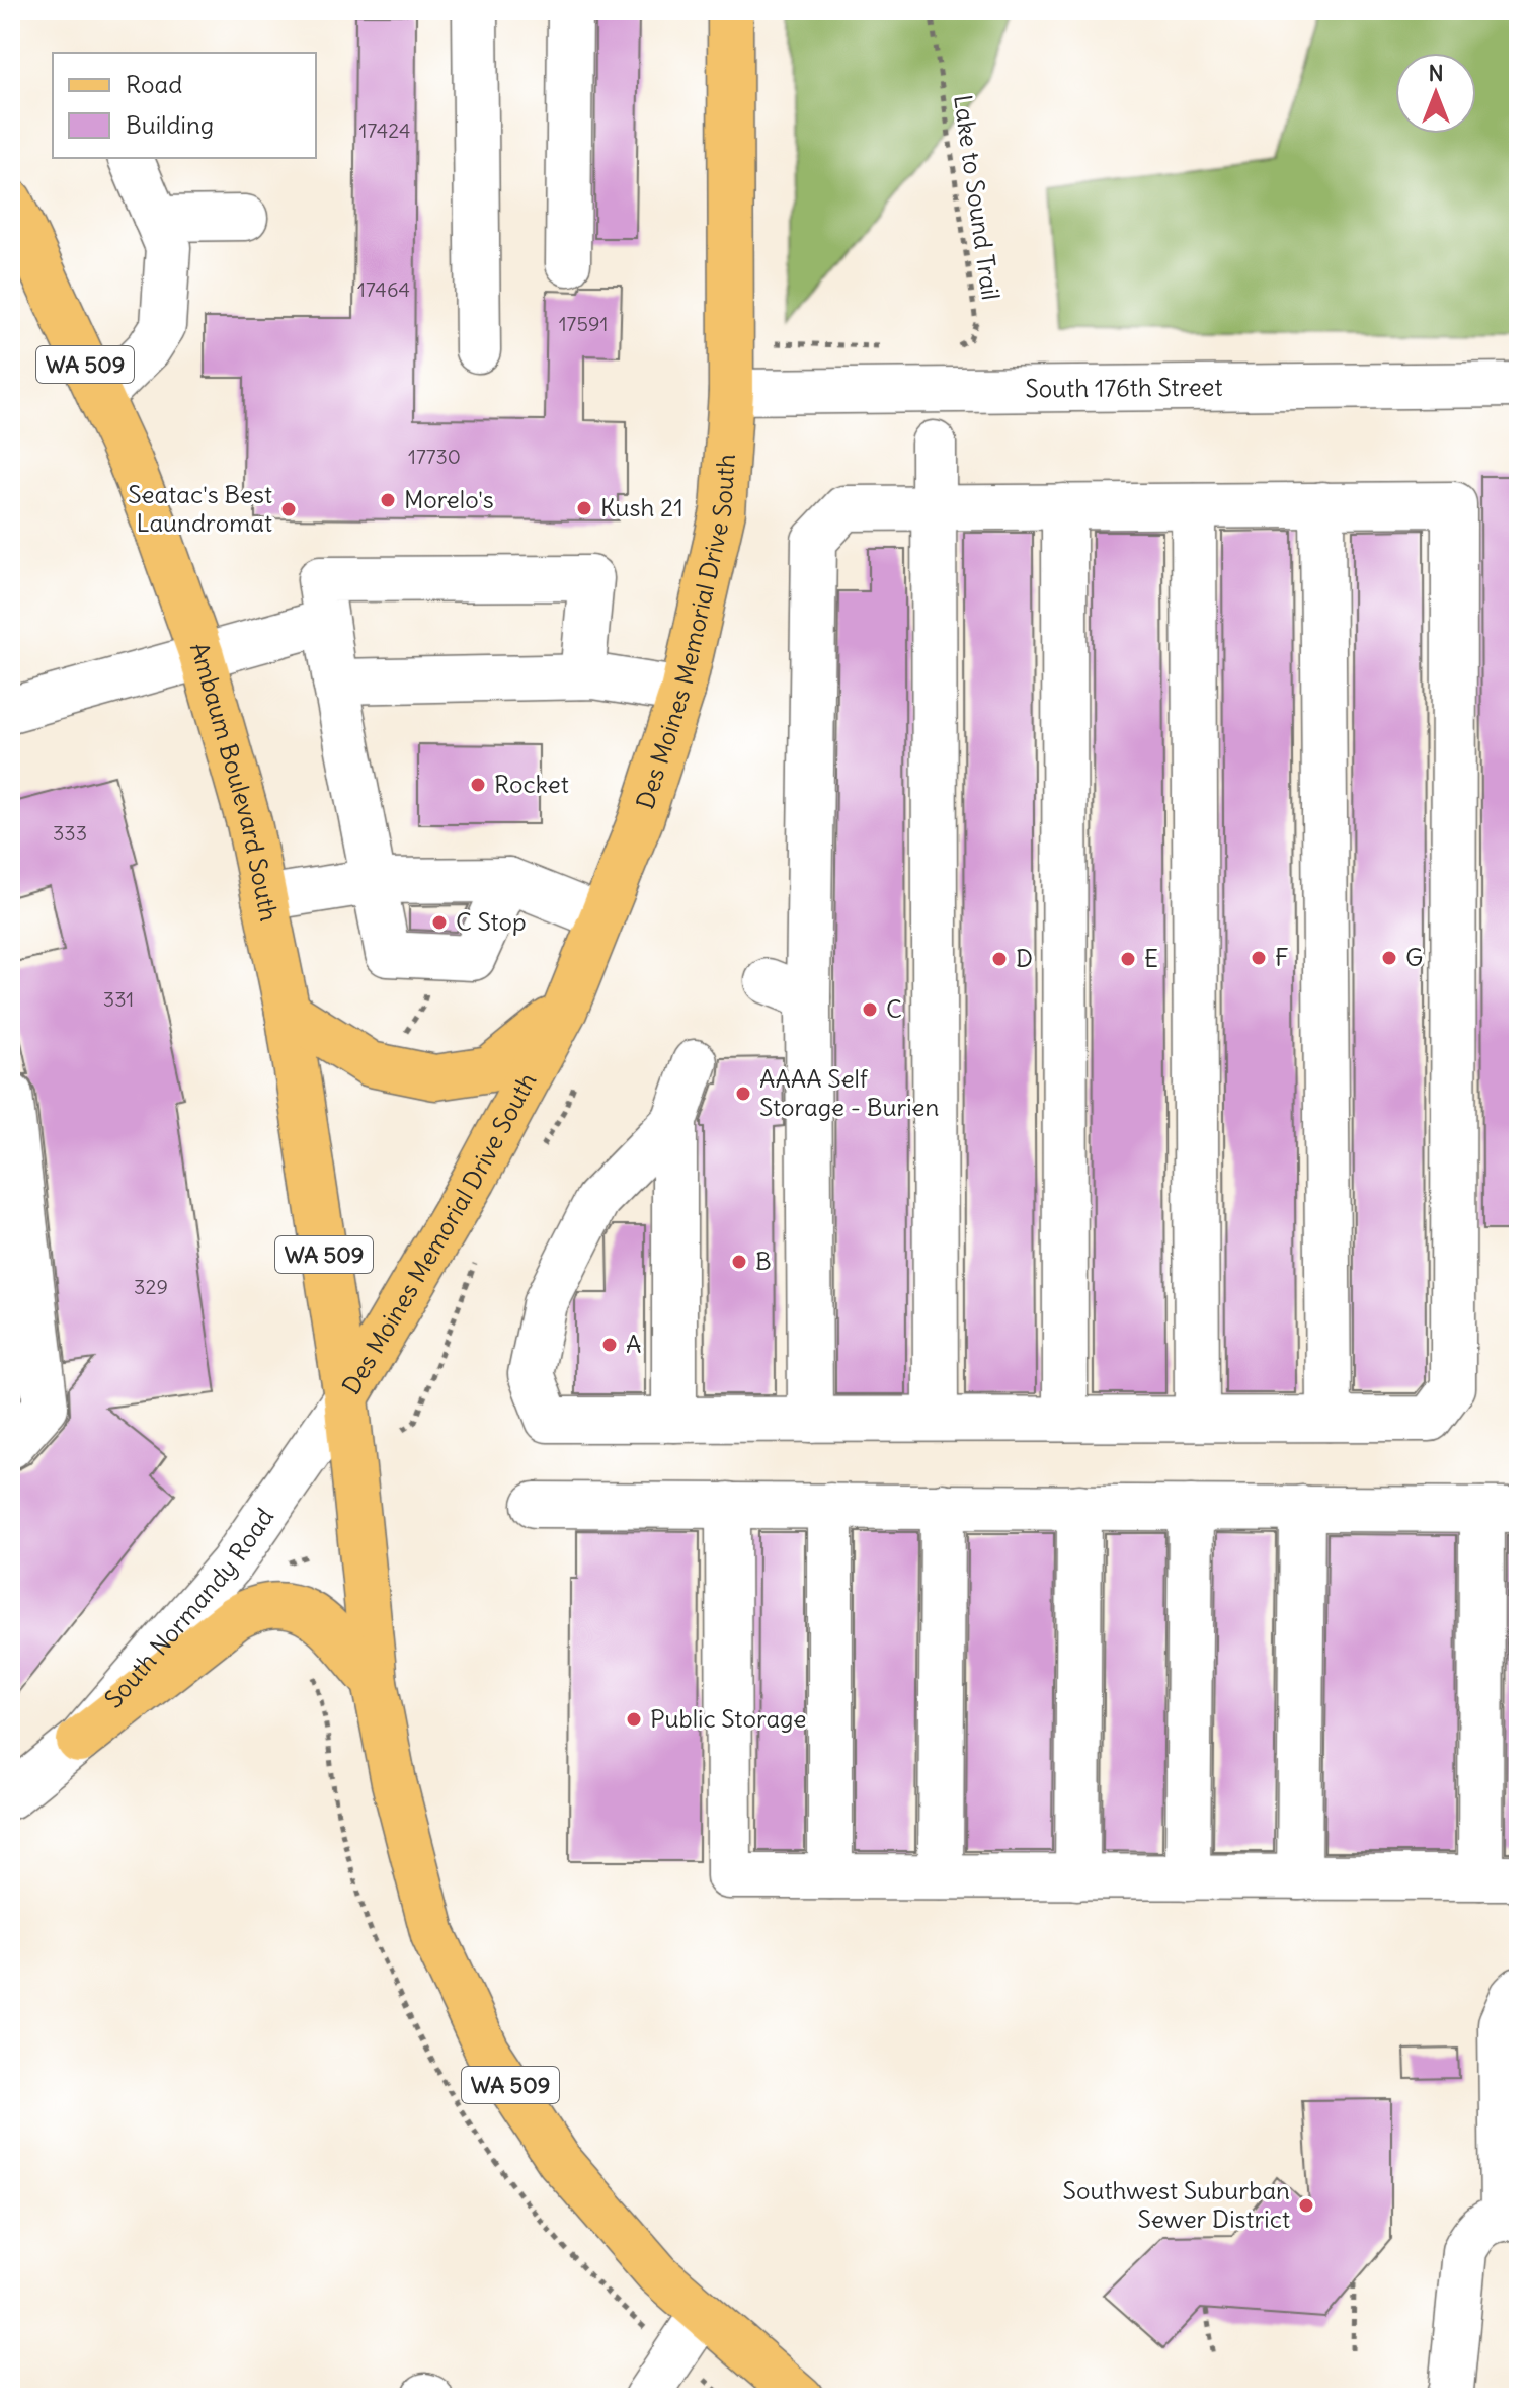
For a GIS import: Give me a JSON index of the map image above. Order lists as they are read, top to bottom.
{
  "streets": {
    "main road": ["WA 509", "Des Moines Memorial Drive South", "Ambaum Boulevard South"],
    "street": ["South 176th Street", "South Normandy Road"],
    "path": ["Lake to Sound Trail"]
  },
  "crossings": [
    ["South 176th Street", "Des Moines Memorial Drive South"],
    ["Des Moines Memorial Drive South", "Ambaum Boulevard South"],
    ["Des Moines Memorial Drive South", "South Normandy Road"],
    ["Ambaum Boulevard South", "South Normandy Road"]
  ],
  "places": [
    "Morelo's",
    "Kush 21",
    "Seatac's Best Laundromat",
    "Rocket",
    "C Stop",
    "F",
    "G",
    "D",
    "E",
    "C",
    "AAAA Self Storage - Burien",
    "B",
    "A",
    "Public Storage",
    "Southwest Suburban Sewer District"
  ],
  "house_numbers": [
    "17424",
    "17464",
    "17591",
    "17730",
    "333",
    "331",
    "329"
  ],
  "legend": ["Road", "Building"],
  "north": "top"
}
